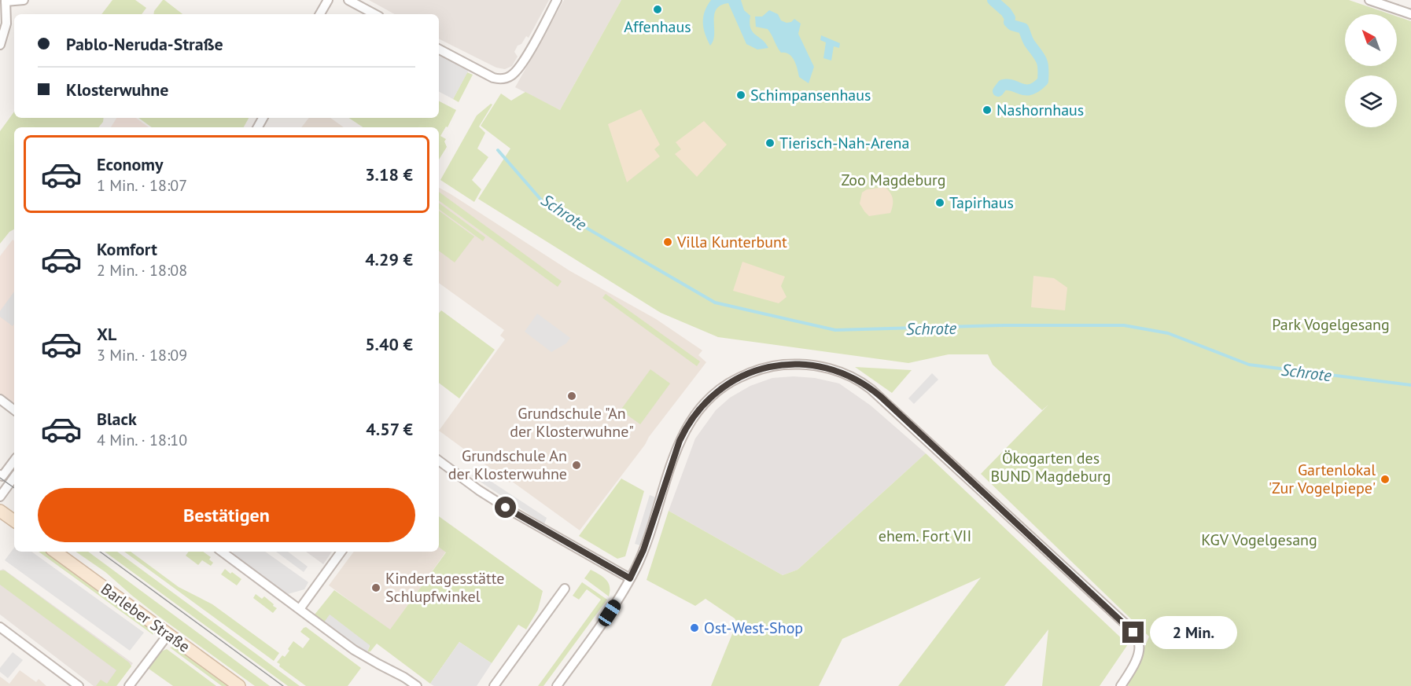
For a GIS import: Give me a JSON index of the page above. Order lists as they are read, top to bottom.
{
  "streets": {
    "street": ["Barleber Straße"]
  },
  "water": ["Schrote"],
  "parks": [
    "Zoo Magdeburg",
    "Park Vogelgesang",
    "Ökogarten des BUND Magdeburg",
    "ehem. Fort VII",
    "KGV Vogelgesang"
  ],
  "places": [
    "Affenhaus",
    "Schimpansenhaus",
    "Nashornhaus",
    "Tierisch-Nah-Arena",
    "Tapirhaus",
    "Villa Kunterbunt",
    "Grundschule \"An der Klosterwuhne\"",
    "Grundschule An der Klosterwuhne",
    "Gartenlokal 'Zur Vogelpiepe'",
    "Kindertagesstätte Schlupfwinkel",
    "Ost-West-Shop"
  ],
  "north": "top left",
  "page": {
    "banner": ["Pablo-Neruda-Straße", "Klosterwuhne"],
    "list": [
      {
        "name": "Economy",
        "note": "1 Min. · 18:07",
        "value": "3.18 €"
      },
      {
        "name": "Komfort",
        "note": "2 Min. · 18:08",
        "value": "4.29 €"
      },
      {
        "name": "XL",
        "note": "3 Min. · 18:09",
        "value": "5.40 €"
      },
      {
        "name": "Black",
        "note": "4 Min. · 18:10",
        "value": "4.57 €"
      }
    ],
    "buttons": "Bestätigen",
    "bubble": "2 Min."
  }
}
